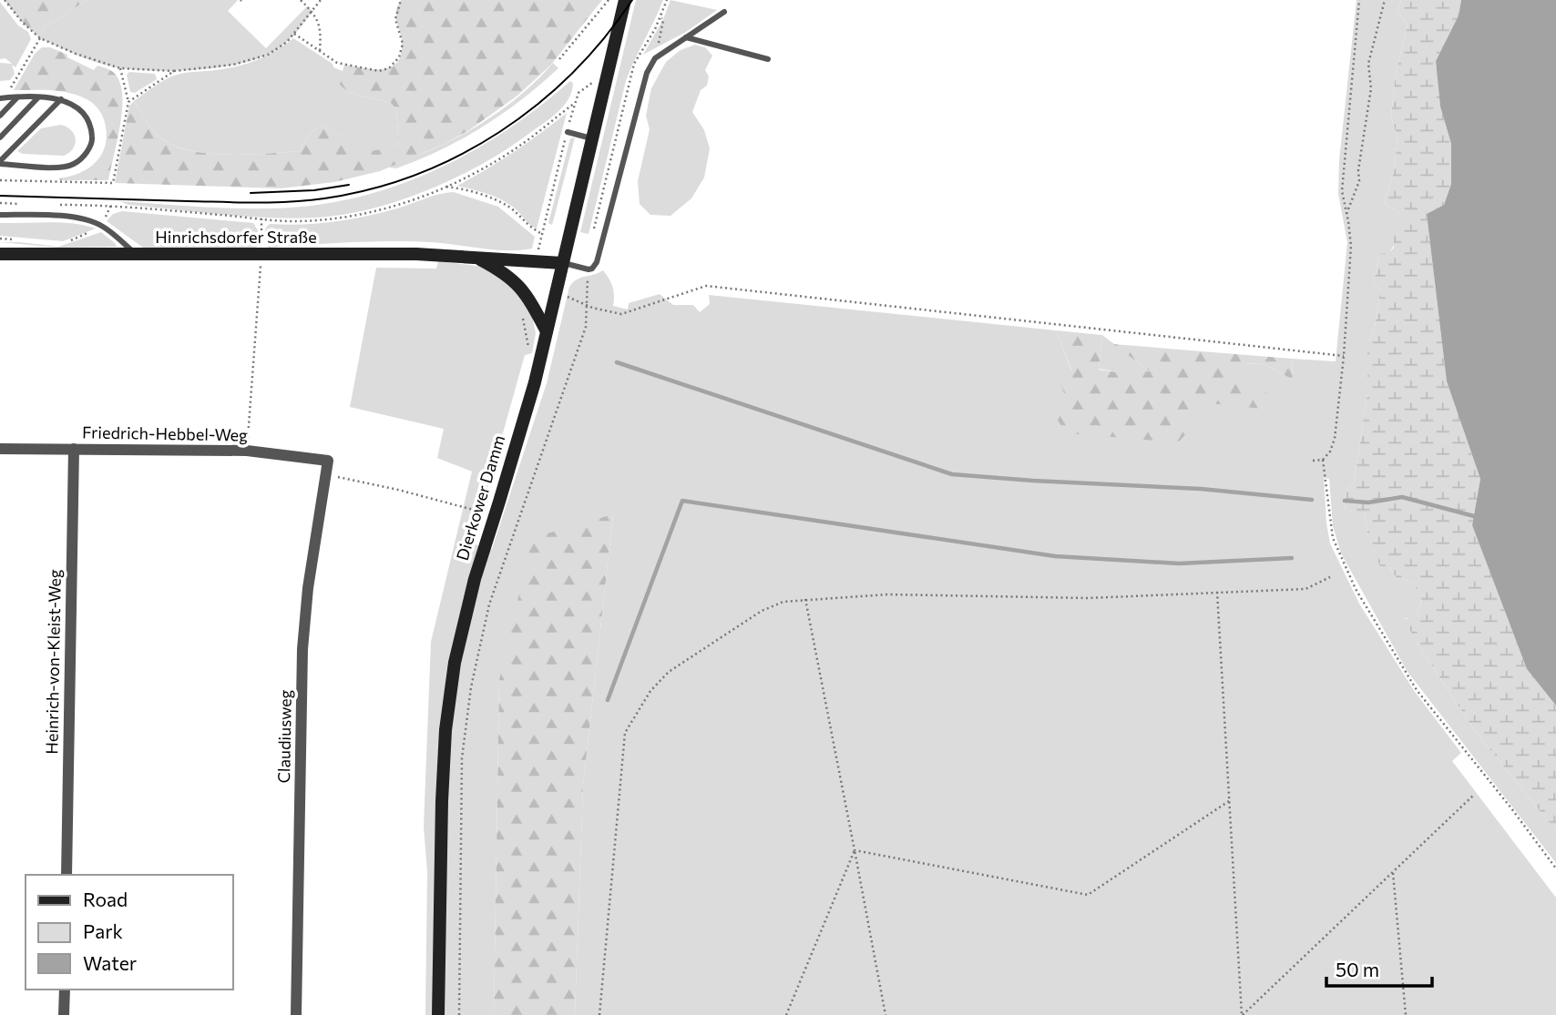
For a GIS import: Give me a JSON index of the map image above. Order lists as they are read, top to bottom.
{
  "streets": {
    "street": [
      "Hinrichsdorfer Straße",
      "Friedrich-Hebbel-Weg",
      "Dierkower Damm",
      "Heinrich-von-Kleist-Weg",
      "Claudiusweg"
    ]
  },
  "crossings": [
    ["Hinrichsdorfer Straße", "Dierkower Damm"],
    ["Friedrich-Hebbel-Weg", "Heinrich-von-Kleist-Weg"],
    ["Friedrich-Hebbel-Weg", "Claudiusweg"]
  ],
  "legend": ["Road", "Park", "Water"],
  "scale_bar": "50 m"
}
